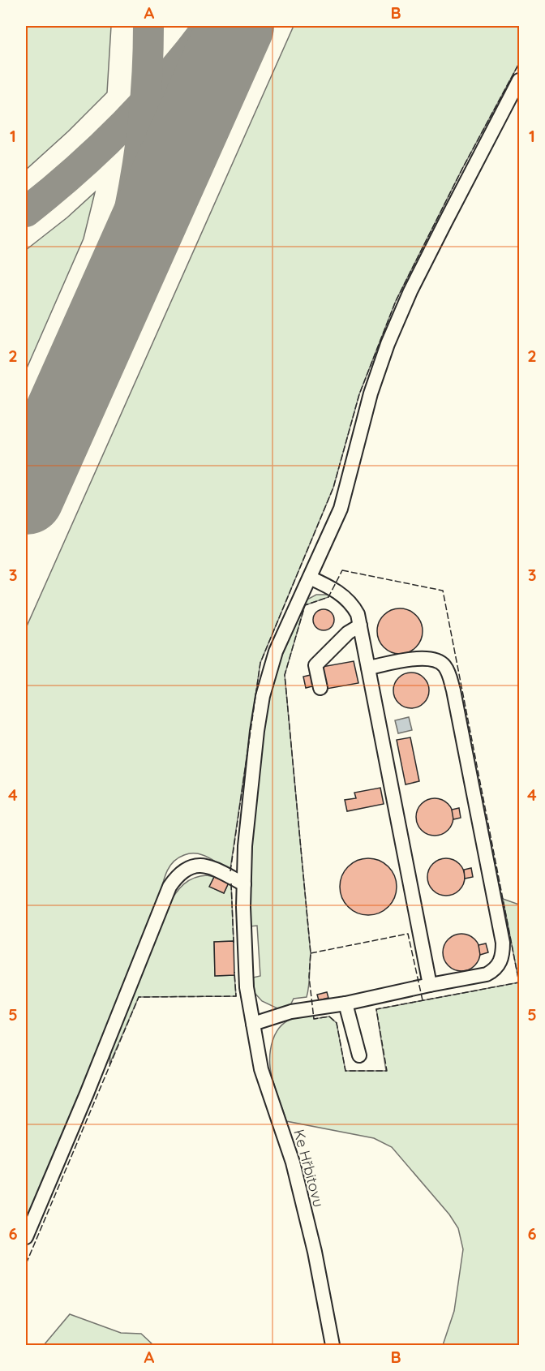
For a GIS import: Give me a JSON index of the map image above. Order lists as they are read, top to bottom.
{
  "streets": {
    "street": ["Ke Hřbitovu"]
  },
  "grid": {
    "columns": ["A", "B"],
    "rows": [
      "1",
      "2",
      "3",
      "4",
      "5",
      "6"
    ]
  }
}
